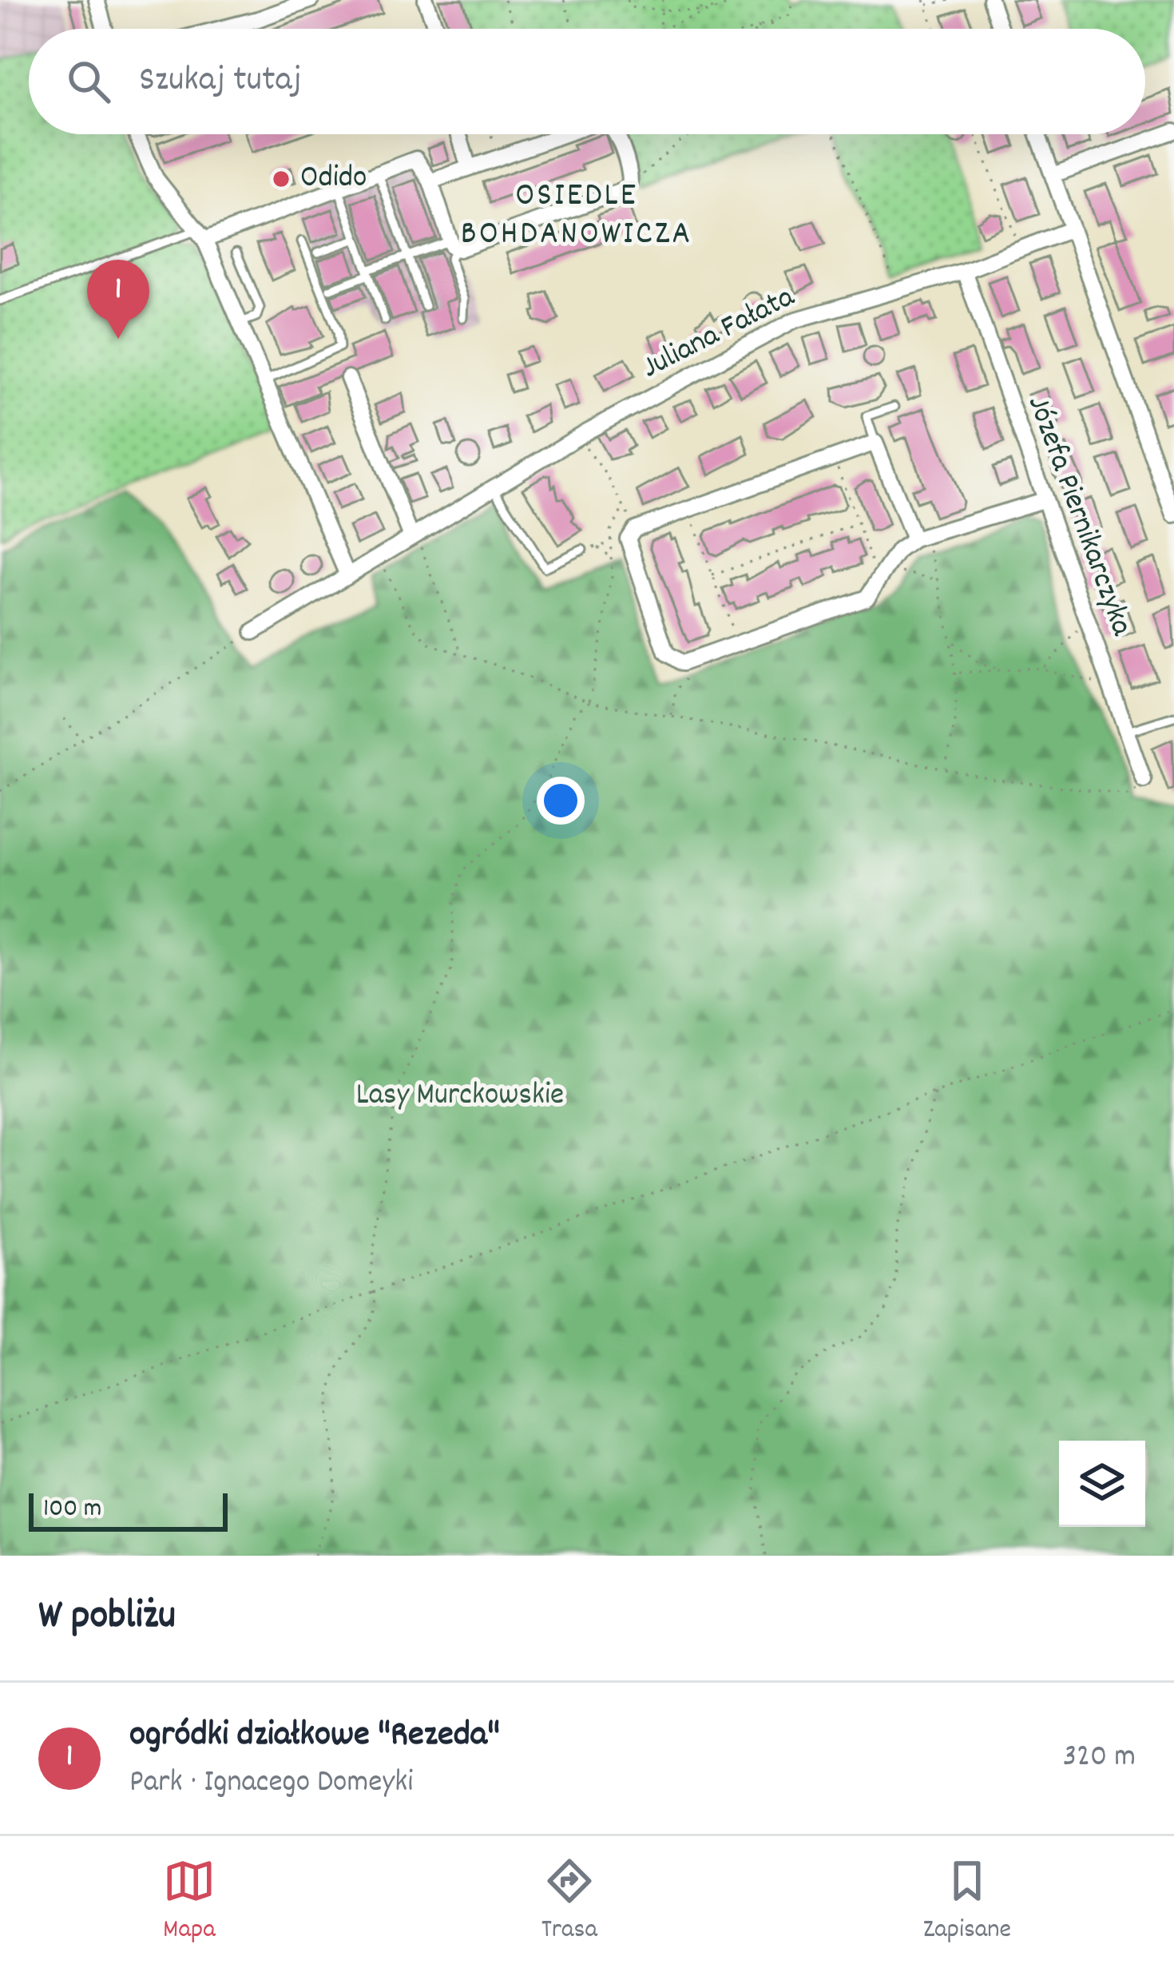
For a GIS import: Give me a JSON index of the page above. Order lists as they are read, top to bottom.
{
  "streets": {
    "street": ["Juliana Fałata", "Józefa Piernikarczyka"]
  },
  "crossings": [
    ["Juliana Fałata", "Józefa Piernikarczyka"]
  ],
  "districts": ["OSIEDLE BOHDANOWICZA"],
  "parks": ["Lasy Murckowskie"],
  "places": ["Odido"],
  "scale_bar": "100 m",
  "page": {
    "search": "Szukaj tutaj",
    "pins": "1",
    "scale": "100 m",
    "heading": "W pobliżu",
    "list": [
      {
        "mark": "1",
        "name": "ogródki działkowe \"Rezeda\"",
        "note": "Park · Ignacego Domeyki",
        "value": "320 m"
      }
    ],
    "nav": ["Mapa", "Trasa", "Zapisane"]
  }
}
